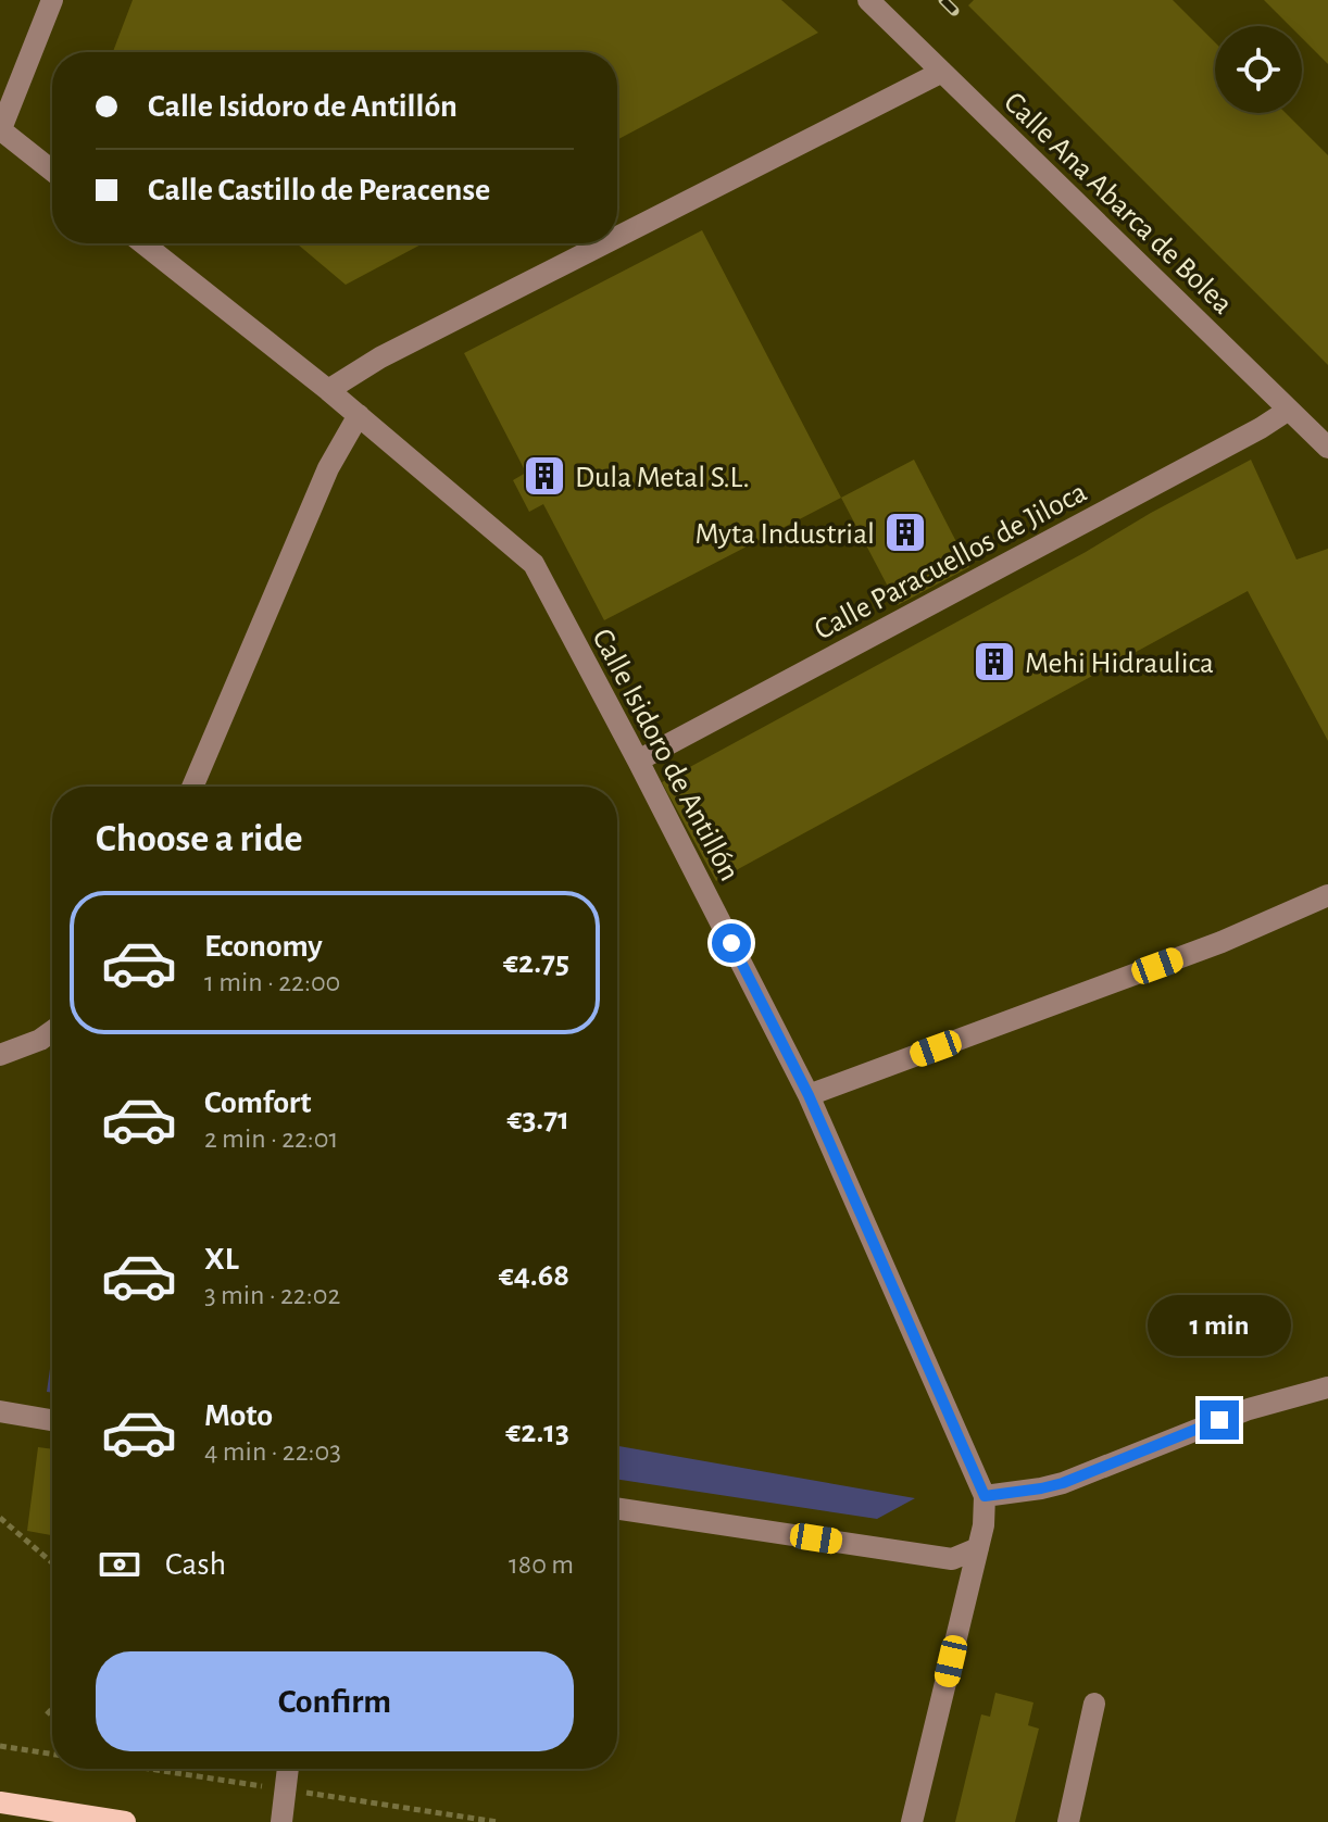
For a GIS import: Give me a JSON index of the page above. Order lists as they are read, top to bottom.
{
  "streets": {
    "street": ["Calle Ana Abarca de Bolea", "Calle Paracuellos de Jiloca", "Calle Isidoro de Antillón"]
  },
  "crossings": [
    ["Calle Ana Abarca de Bolea", "Calle Paracuellos de Jiloca"],
    ["Calle Paracuellos de Jiloca", "Calle Isidoro de Antillón"]
  ],
  "places": {
    "building": ["Dula Metal S.L.", "Myta Industrial", "Mehi Hidraulica"]
  },
  "page": {
    "banner": ["Calle Isidoro de Antillón", "Calle Castillo de Peracense"],
    "heading": "Choose a ride",
    "list": [
      {
        "name": "Economy",
        "note": "1 min · 22:00",
        "value": "€2.75"
      },
      {
        "name": "Comfort",
        "note": "2 min · 22:01",
        "value": "€3.71"
      },
      {
        "name": "XL",
        "note": "3 min · 22:02",
        "value": "€4.68"
      },
      {
        "name": "Moto",
        "note": "4 min · 22:03",
        "value": "€2.13"
      }
    ],
    "bubble": "1 min",
    "pay": ["Cash", "180 m"],
    "buttons": "Confirm"
  }
}
